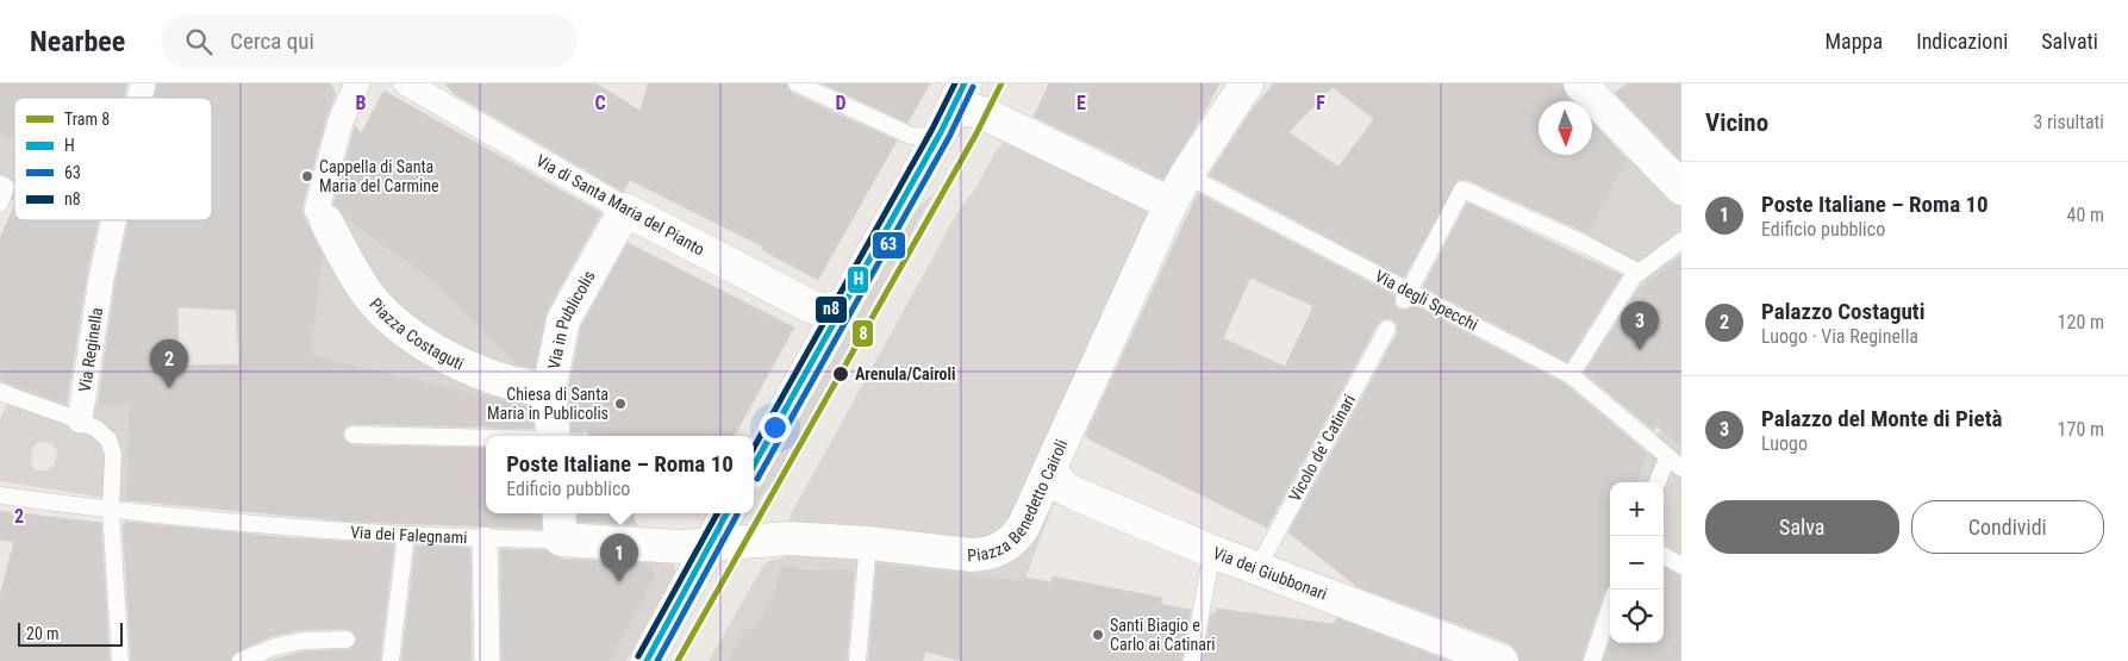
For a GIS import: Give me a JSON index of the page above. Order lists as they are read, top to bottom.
{
  "streets": {
    "street": [
      "Via di Santa Maria del Pianto",
      "Via in Publicolis",
      "Piazza Costaguti",
      "Via Reginella",
      "Piazza Benedetto Cairoli",
      "Via dei Falegnami",
      "Via dei Giubbonari"
    ],
    "lane": ["Via degli Specchi", "Vicolo de' Catinari"]
  },
  "crossings": [
    ["Via di Santa Maria del Pianto", "Via in Publicolis"],
    ["Via degli Specchi", "Piazza Benedetto Cairoli"],
    ["Via in Publicolis", "Piazza Costaguti"],
    ["Vicolo de' Catinari", "Via dei Giubbonari"],
    ["Piazza Benedetto Cairoli", "Via dei Falegnami"],
    ["Piazza Benedetto Cairoli", "Via dei Giubbonari"]
  ],
  "places": [
    "Cappella di Santa Maria del Carmine",
    "Arenula/Cairoli",
    "Chiesa di Santa Maria in Publicolis",
    "Santi Biagio e Carlo ai Catinari"
  ],
  "lines": [
    "tram line 8",
    "transit line H",
    "transit line n8",
    "transit line 63"
  ],
  "legend": [
    "Tram 8",
    "H",
    "63",
    "n8"
  ],
  "scale_bar": "20 m",
  "north": "bottom",
  "page": {
    "header": "Nearbee",
    "search": "Cerca qui",
    "nav": ["Mappa", "Indicazioni", "Salvati"],
    "heading": ["Vicino", "3 risultati"],
    "list": [
      {
        "mark": "1",
        "name": "Poste Italiane – Roma 10",
        "note": "Edificio pubblico",
        "value": "40 m"
      },
      {
        "mark": "2",
        "name": "Palazzo Costaguti",
        "note": "Luogo · Via Reginella",
        "value": "120 m"
      },
      {
        "mark": "3",
        "name": "Palazzo del Monte di Pietà",
        "note": "Luogo",
        "value": "170 m"
      }
    ],
    "pins": ["3", "2", "1"],
    "popup": ["Poste Italiane – Roma 10", "Edificio pubblico"],
    "map_buttons": ["+", "−"],
    "buttons": ["Salva", "Condividi"],
    "scale": "20 m"
  },
  "grid": {
    "columns": [
      "B",
      "C",
      "D",
      "E",
      "F"
    ],
    "rows": ["2"]
  }
}
